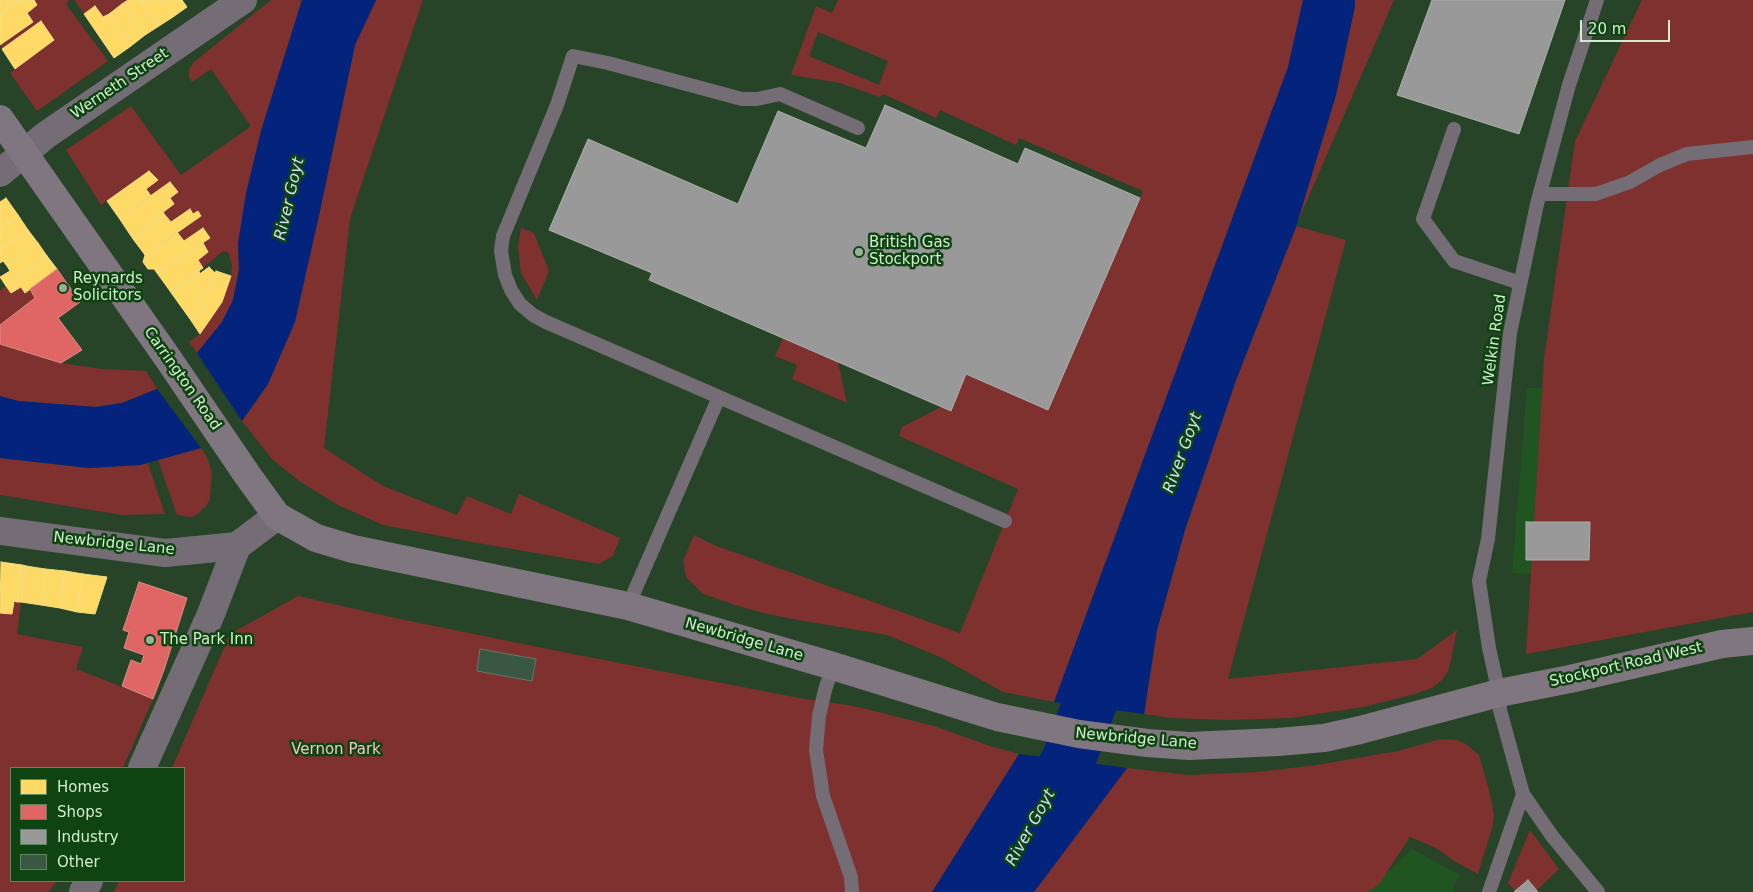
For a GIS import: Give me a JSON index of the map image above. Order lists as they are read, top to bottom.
{
  "streets": {
    "main road": ["Carrington Road", "Newbridge Lane", "Stockport Road West"],
    "street": ["Werneth Street"],
    "lane": ["Welkin Road"]
  },
  "crossings": [
    ["Werneth Street", "Carrington Road"],
    ["Welkin Road", "Newbridge Lane"],
    ["Welkin Road", "Stockport Road West"],
    ["Carrington Road", "Newbridge Lane"],
    ["Newbridge Lane", "Stockport Road West"]
  ],
  "water": ["River Goyt"],
  "parks": ["Vernon Park"],
  "places": ["British Gas Stockport", "Reynards Solicitors", "The Park Inn"],
  "legend": [
    "Homes",
    "Shops",
    "Industry",
    "Other"
  ],
  "scale_bar": "20 m"
}
